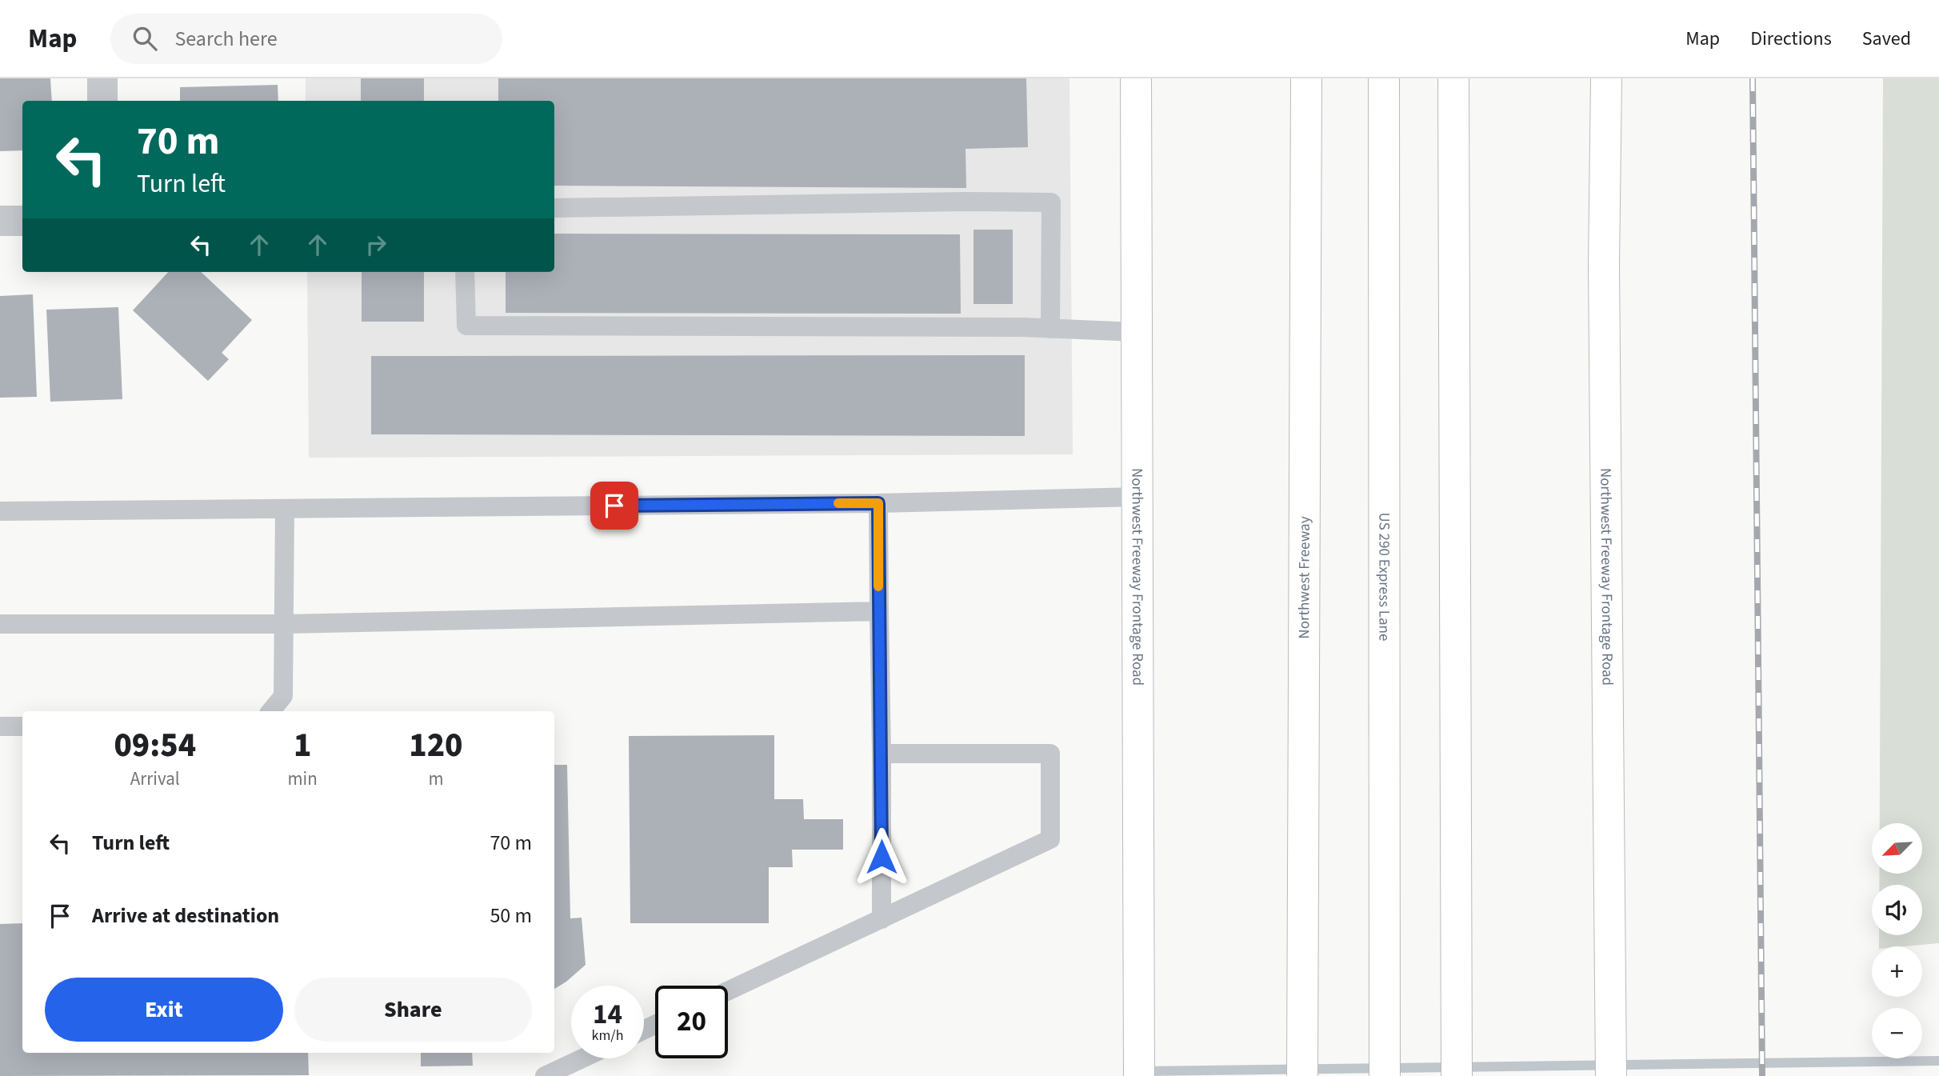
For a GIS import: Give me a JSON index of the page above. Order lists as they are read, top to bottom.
{
  "streets": {
    "main road": ["Northwest Freeway Frontage Road", "Northwest Freeway", "US 290 Express Lane"]
  },
  "north": "bottom left",
  "page": {
    "header": "Map",
    "search": "Search here",
    "nav": ["Map", "Directions", "Saved"],
    "turn": ["70 m", "Turn left"],
    "eta": [
      "09:54",
      "Arrival",
      "1",
      "min",
      "120",
      "m"
    ],
    "list": [
      {
        "name": "Turn left",
        "value": "70 m"
      },
      {
        "name": "Arrive at destination",
        "value": "50 m"
      }
    ],
    "map_buttons": ["+", "−"],
    "buttons": ["Exit", "Share"],
    "speed": "14 km/h",
    "limit": "20"
  }
}
